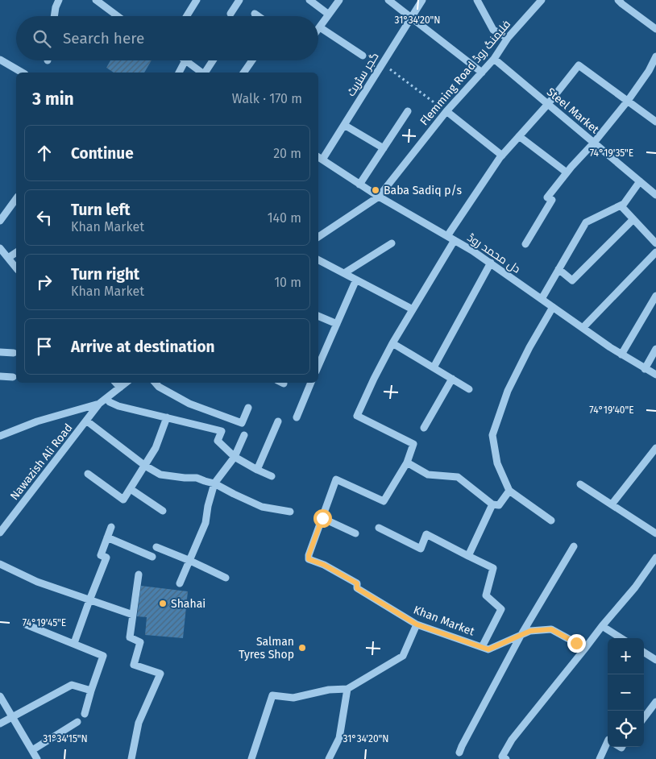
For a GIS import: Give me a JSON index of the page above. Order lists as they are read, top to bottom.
{
  "streets": {
    "street": [
      "Flemming Road فلیمنگ روڈ",
      "گجر سٹریٹ",
      "Steel Market",
      "دل محمد روڈ",
      "Nawazish Ali Road",
      "Khan Market"
    ]
  },
  "crossings": [
    ["Flemming Road فلیمنگ روڈ", "Steel Market"],
    ["Flemming Road فلیمنگ روڈ", "دل محمد روڈ"],
    ["گجر سٹریٹ", "دل محمد روڈ"]
  ],
  "places": ["Baba Sadiq p/s", "Shahai", "Salman Tyres Shop"],
  "page": {
    "search": "Search here",
    "heading": ["3 min", "Walk · 170 m"],
    "list": [
      ["Continue", "20 m"],
      ["Turn left", "Khan Market", "140 m"],
      ["Turn right", "Khan Market", "10 m"],
      "Arrive at destination"
    ],
    "map_buttons": ["+", "−"]
  },
  "coordinates": [
    "31°34'20\"N",
    "74°19'35\"E",
    "74°19'40\"E",
    "74°19'45\"E",
    "31°34'15\"N"
  ]
}
